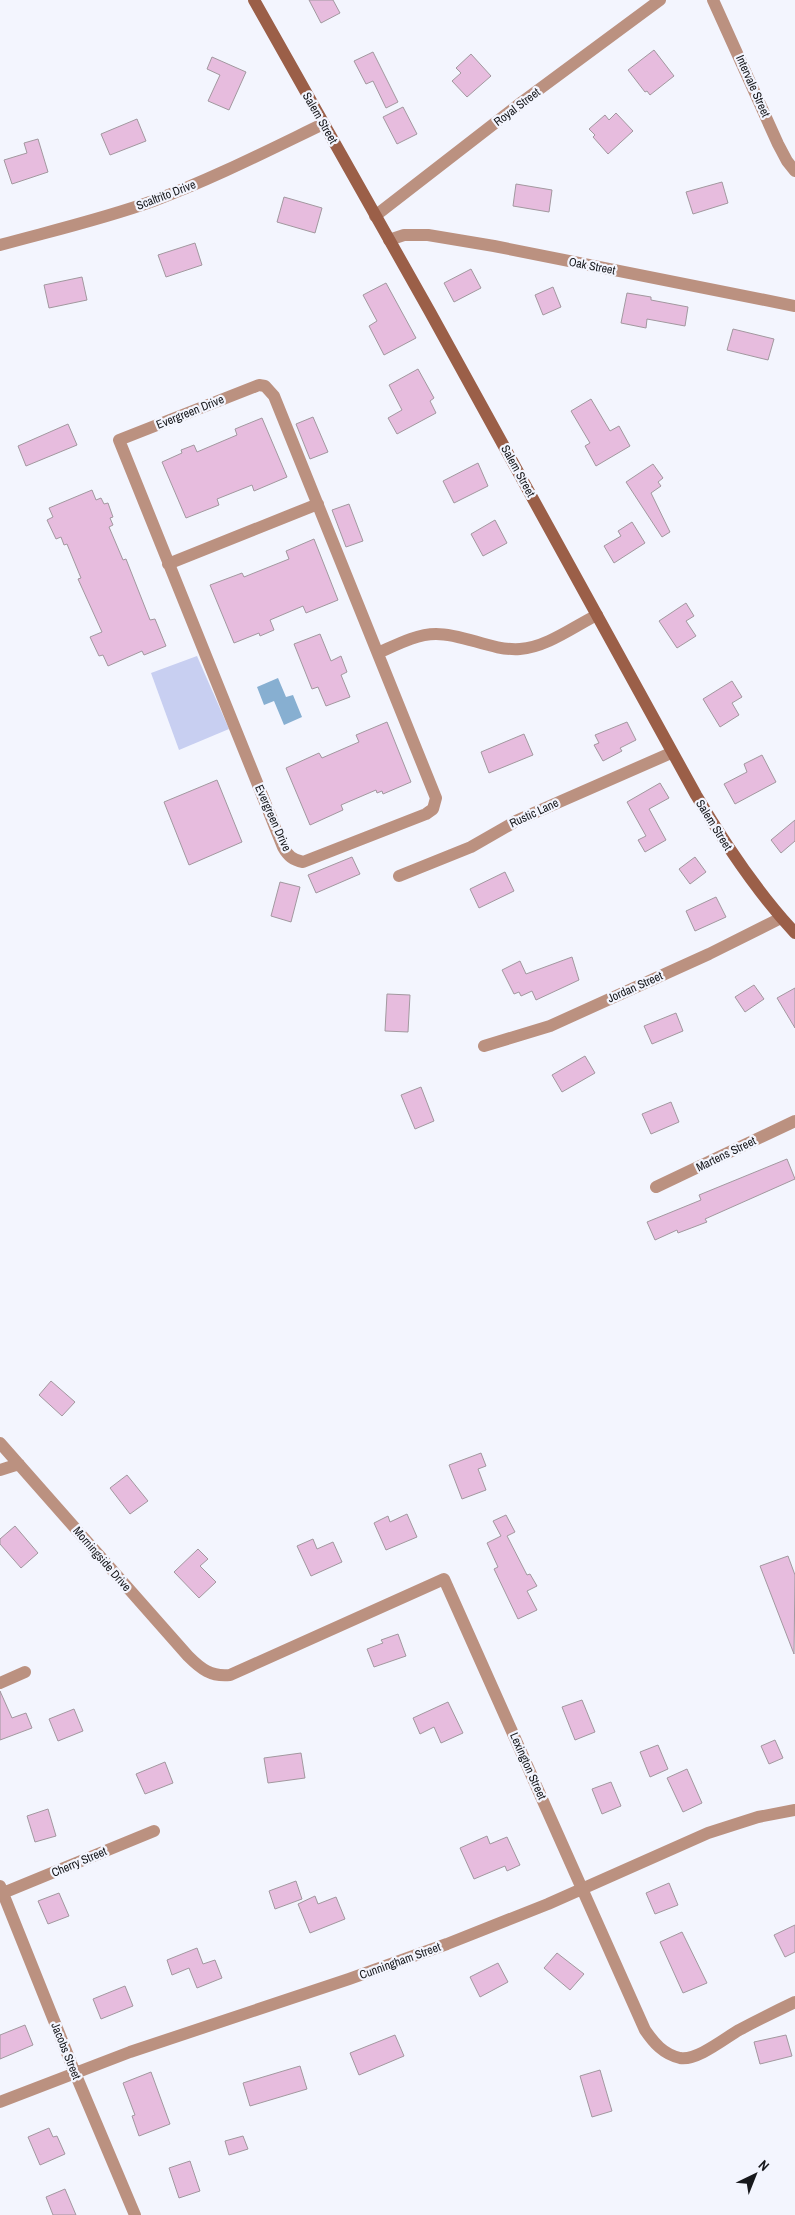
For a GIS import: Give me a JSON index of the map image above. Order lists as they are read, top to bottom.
{
  "streets": {
    "street": [
      "Intervale Street",
      "Royal Street",
      "Salem Street",
      "Scaltrito Drive",
      "Oak Street",
      "Evergreen Drive",
      "Rustic Lane",
      "Jordan Street",
      "Martens Street",
      "Morningside Drive",
      "Lexington Street",
      "Cherry Street",
      "Cunningham Street",
      "Jacobs Street"
    ]
  },
  "crossings": [
    ["Royal Street", "Salem Street"],
    ["Salem Street", "Scaltrito Drive"],
    ["Salem Street", "Oak Street"],
    ["Salem Street", "Rustic Lane"],
    ["Salem Street", "Jordan Street"],
    ["Morningside Drive", "Lexington Street"],
    ["Lexington Street", "Cunningham Street"],
    ["Cherry Street", "Jacobs Street"],
    ["Cunningham Street", "Jacobs Street"]
  ],
  "north": "top right"
}
